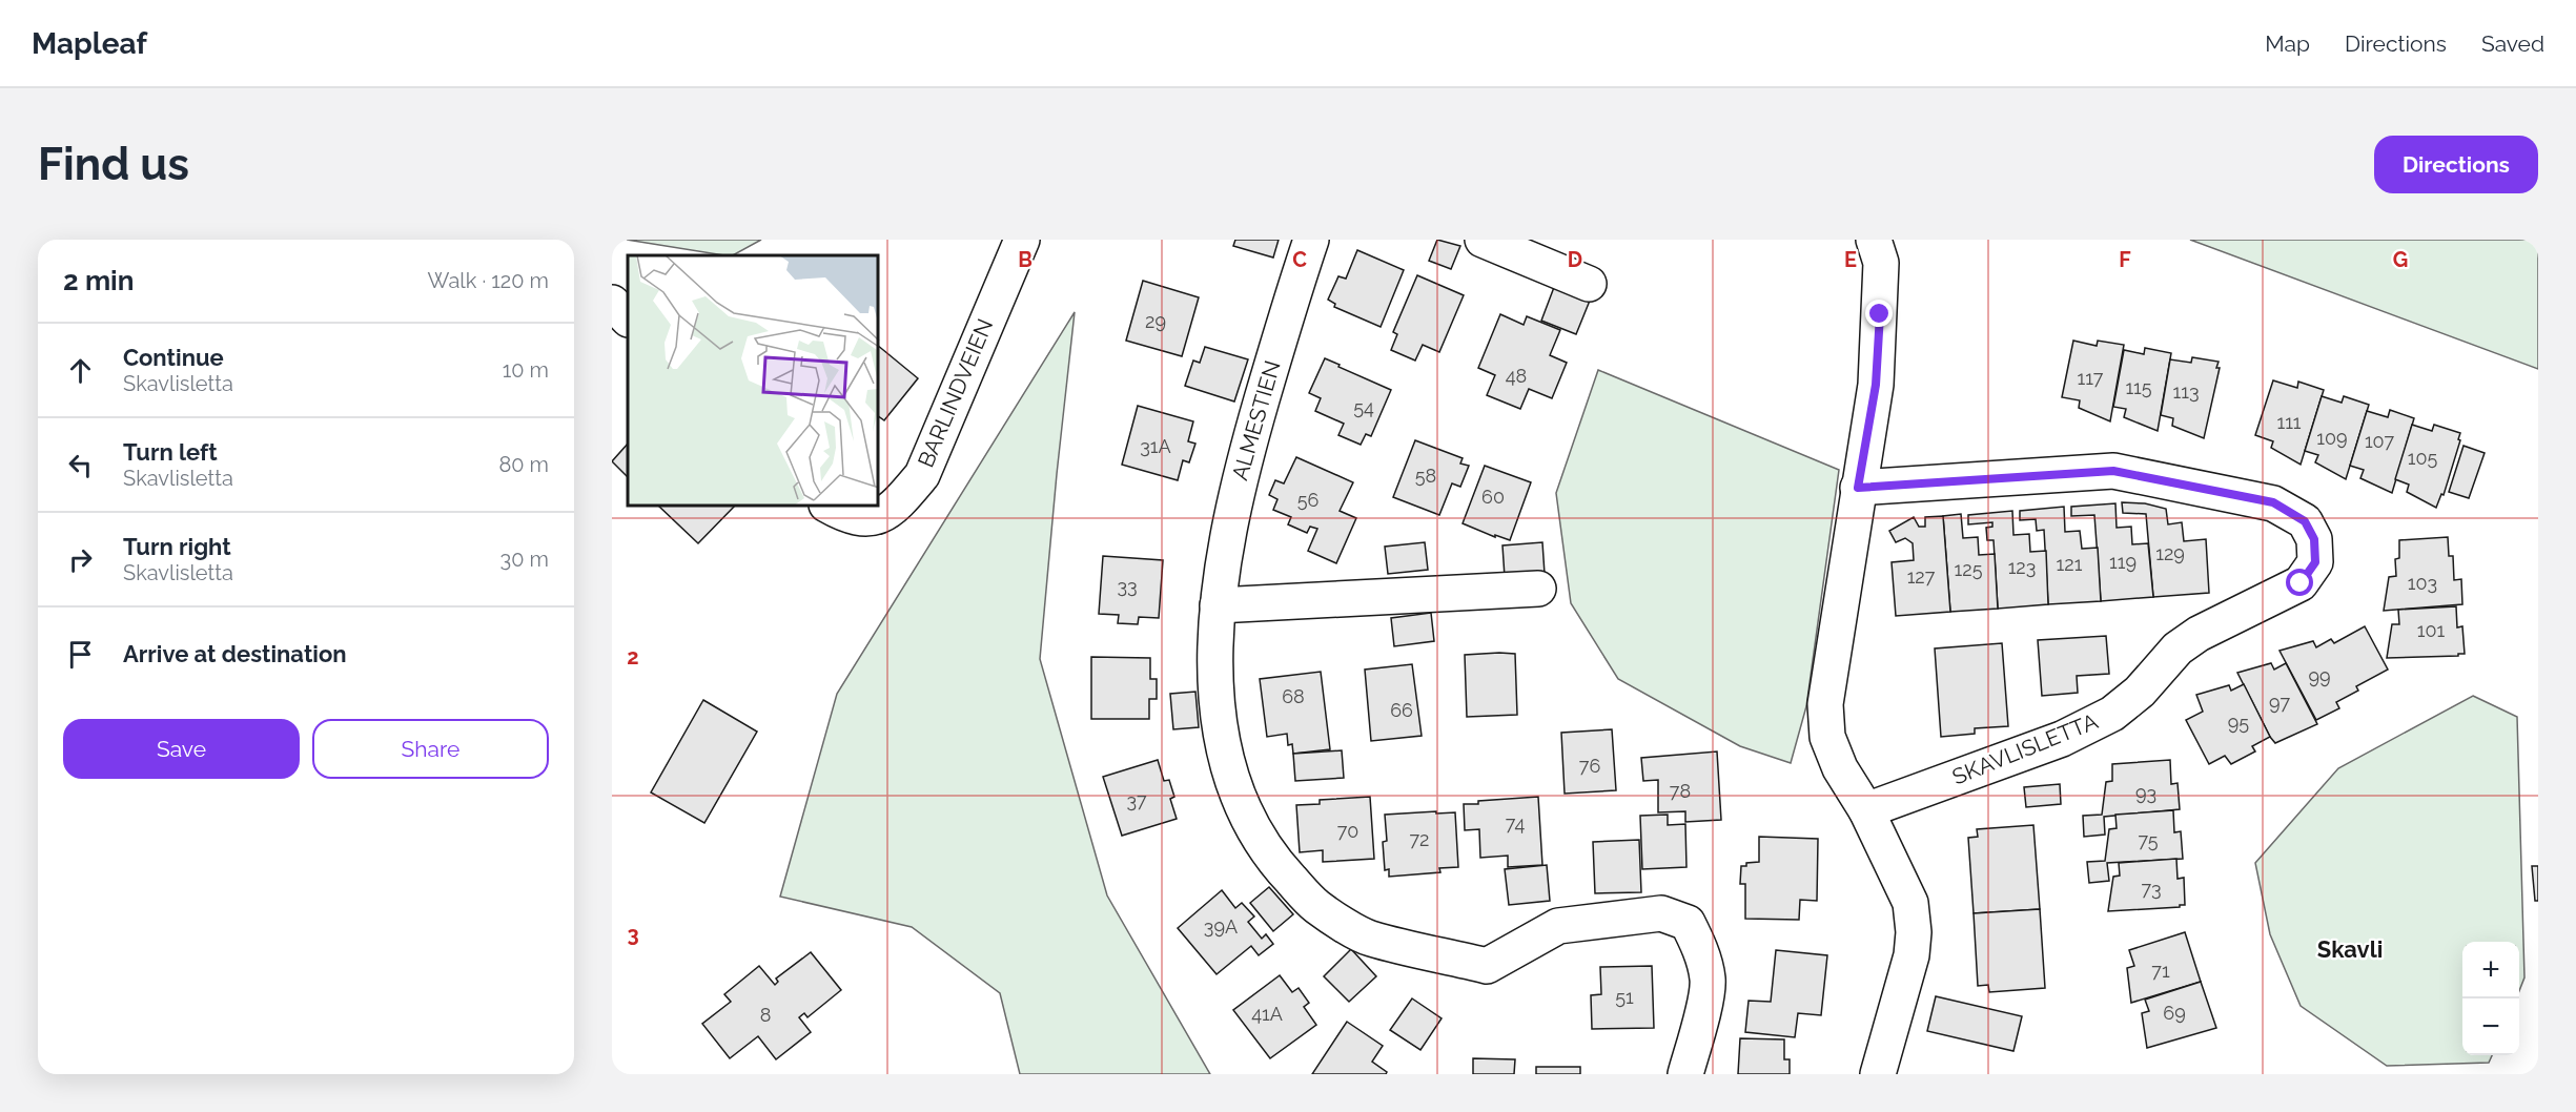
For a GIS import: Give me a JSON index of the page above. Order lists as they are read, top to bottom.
{
  "streets": {
    "street": ["BARLINDVEIEN", "ALMESTIEN", "SKAVLISLETTA"]
  },
  "districts": ["Skavli"],
  "house_numbers": [
    "29",
    "48",
    "117",
    "115",
    "113",
    "54",
    "111",
    "109",
    "107",
    "31A",
    "105",
    "58",
    "60",
    "56",
    "129",
    "119",
    "121",
    "123",
    "125",
    "127",
    "103",
    "33",
    "101",
    "99",
    "68",
    "97",
    "66",
    "95",
    "76",
    "78",
    "93",
    "37",
    "74",
    "70",
    "72",
    "75",
    "73",
    "39A",
    "71",
    "51",
    "69",
    "41A",
    "8"
  ],
  "page": {
    "header": "Mapleaf",
    "nav": ["Map", "Directions", "Saved"],
    "buttons": [
      "Directions",
      ["Save", "Share"]
    ],
    "title": "Find us",
    "heading": ["2 min", "Walk · 120 m"],
    "list": [
      ["Continue", "Skavlisletta", "10 m"],
      ["Turn left", "Skavlisletta", "80 m"],
      ["Turn right", "Skavlisletta", "30 m"],
      "Arrive at destination"
    ],
    "map_buttons": ["+", "−"]
  },
  "grid": {
    "columns": [
      "B",
      "C",
      "D",
      "E",
      "F",
      "G"
    ],
    "rows": ["2", "3"]
  }
}
